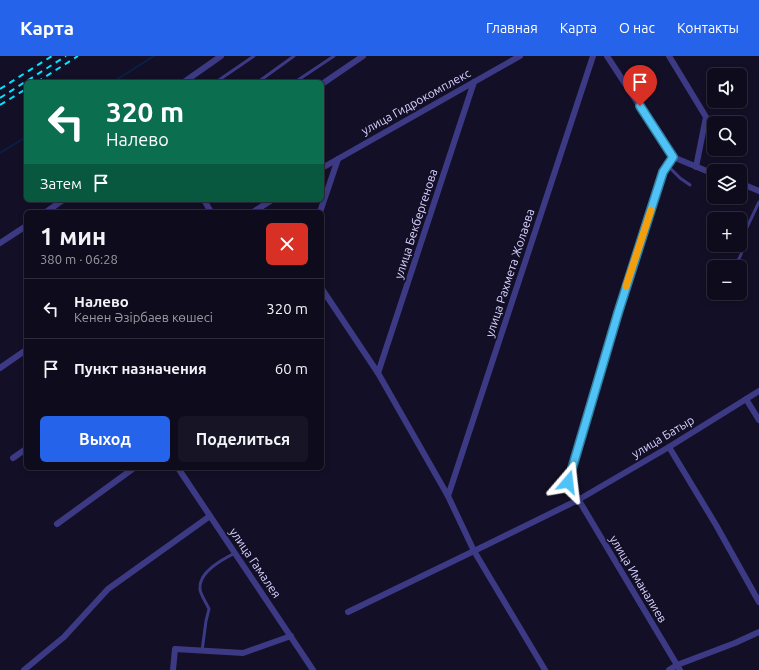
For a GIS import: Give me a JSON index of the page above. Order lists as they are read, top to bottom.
{
  "streets": {
    "street": [
      "улица Гидрокомплекс",
      "улица Бекбергенова",
      "улица Рахмета Жолаева",
      "улица Батыр",
      "улица Гамалея",
      "улица Иманалиев"
    ]
  },
  "crossings": [
    ["улица Гидрокомплекс", "улица Бекбергенова"],
    ["улица Батыр", "улица Иманалиев"]
  ],
  "page": {
    "header": "Карта",
    "nav": [
      "Главная",
      "Карта",
      "О нас",
      "Контакты"
    ],
    "map_buttons": ["+", "−"],
    "turn": ["320 m", "Налево"],
    "then": "Затем",
    "heading": ["1 мин", "380 m · 06:28"],
    "list": [
      {
        "name": "Налево",
        "note": "Кенен Әзірбаев көшесі",
        "value": "320 m"
      },
      {
        "name": "Пункт назначения",
        "value": "60 m"
      }
    ],
    "buttons": ["Выход", "Поделиться"]
  }
}
